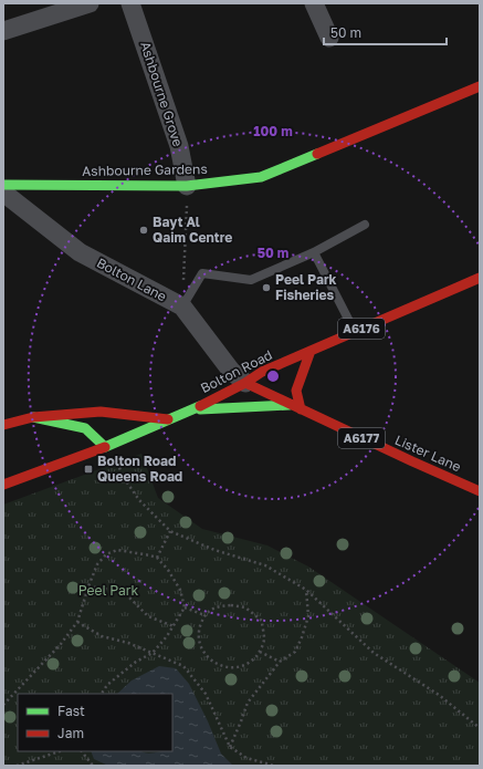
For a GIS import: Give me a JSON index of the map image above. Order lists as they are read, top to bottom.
{
  "streets": {
    "main road": [
      "Ashbourne Gardens",
      "A6176",
      "Bolton Road",
      "A6177",
      "Lister Lane"
    ],
    "street": ["Ashbourne Grove", "Bolton Lane"]
  },
  "crossings": [
    ["Ashbourne Grove", "Ashbourne Gardens"],
    ["Bolton Lane", "Bolton Road"],
    ["Bolton Lane", "Lister Lane"],
    ["Bolton Road", "A6177"],
    ["Bolton Road", "Lister Lane"]
  ],
  "parks": ["Peel Park"],
  "places": {
    "other": ["Bayt Al Qaim Centre", "Peel Park Fisheries"],
    "transit": ["Bolton Road Queens Road"]
  },
  "legend": ["Fast", "Jam"],
  "scale_bar": "50 m",
  "rings": ["100 m", "50 m"]
}
